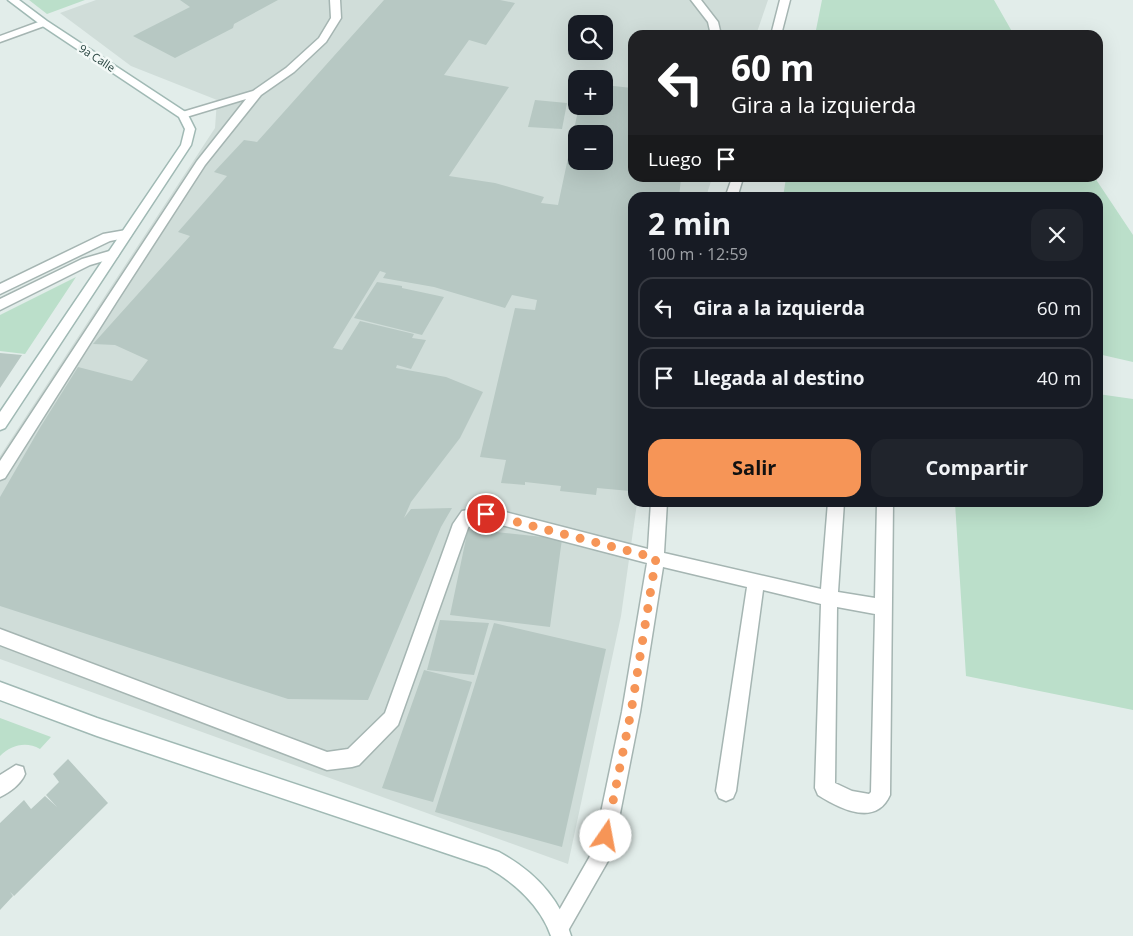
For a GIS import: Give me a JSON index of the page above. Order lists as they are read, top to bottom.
{
  "streets": {
    "main road": ["9a Calle"]
  },
  "page": {
    "map_buttons": ["+", "−"],
    "turn": ["60 m", "Gira a la izquierda"],
    "then": "Luego",
    "heading": ["2 min", "100 m · 12:59"],
    "list": [
      {
        "name": "Gira a la izquierda",
        "value": "60 m"
      },
      {
        "name": "Llegada al destino",
        "value": "40 m"
      }
    ],
    "buttons": ["Salir", "Compartir"]
  }
}
